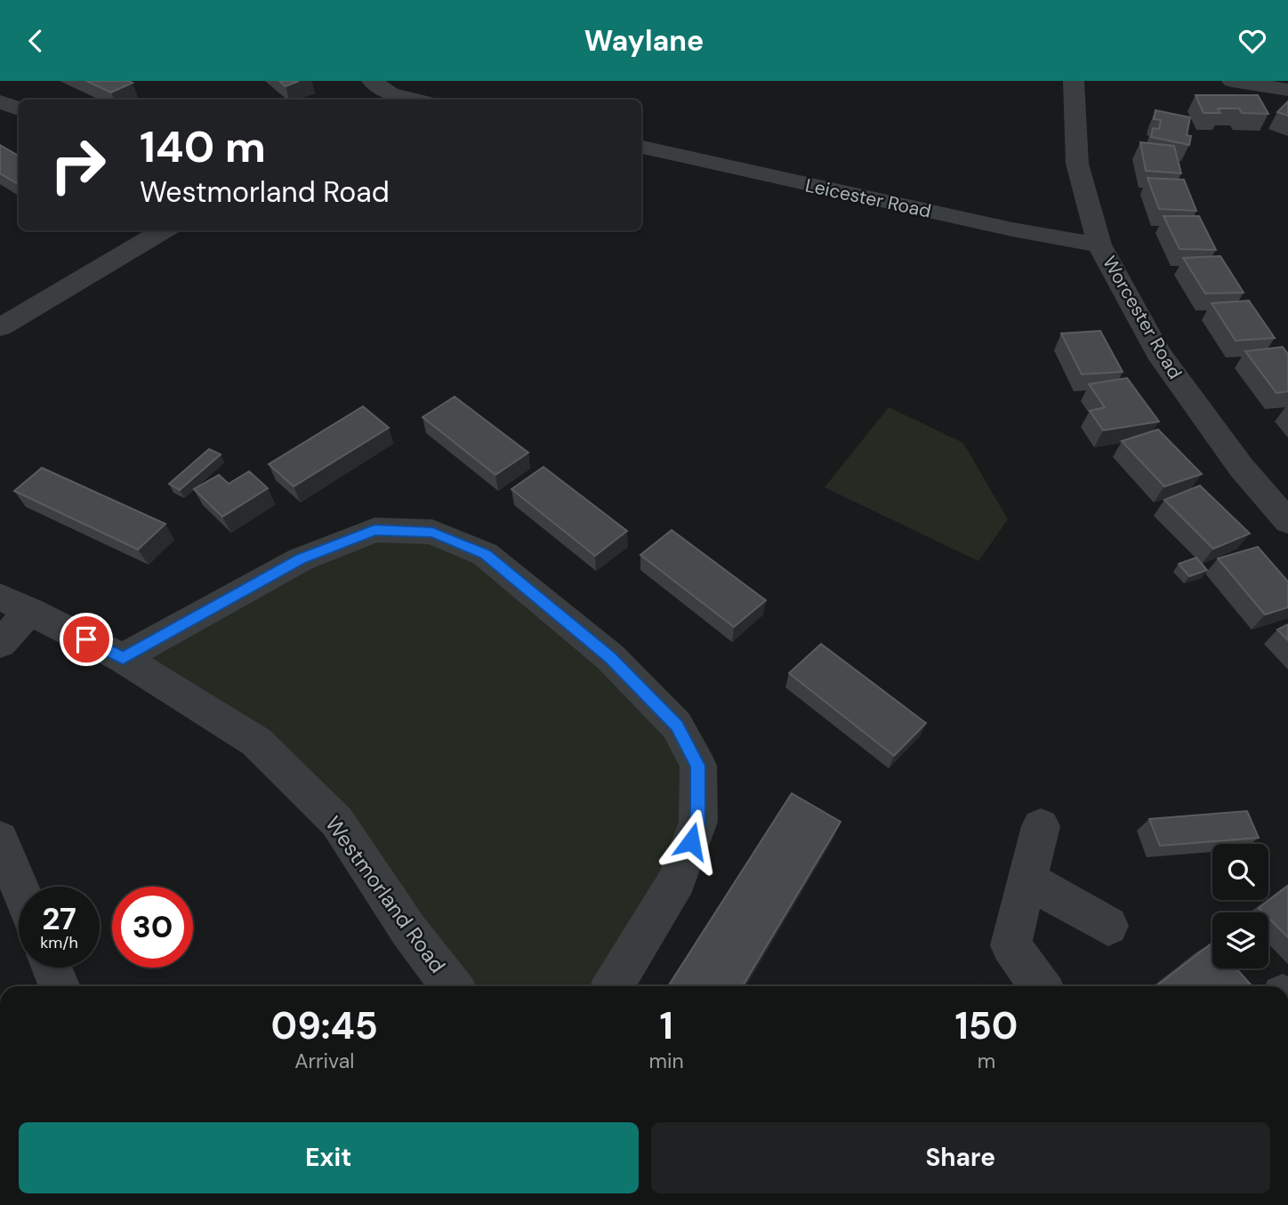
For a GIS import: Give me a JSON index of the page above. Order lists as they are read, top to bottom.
{
  "streets": {
    "street": ["Leicester Road", "Worcester Road", "Westmorland Road"]
  },
  "crossings": [
    ["Leicester Road", "Worcester Road"]
  ],
  "page": {
    "header": "Waylane",
    "turn": ["140 m", "Westmorland Road"],
    "speed": "27 km/h",
    "limit": "30",
    "eta": [
      "09:45",
      "Arrival",
      "1",
      "min",
      "150",
      "m"
    ],
    "buttons": ["Exit", "Share"]
  }
}
